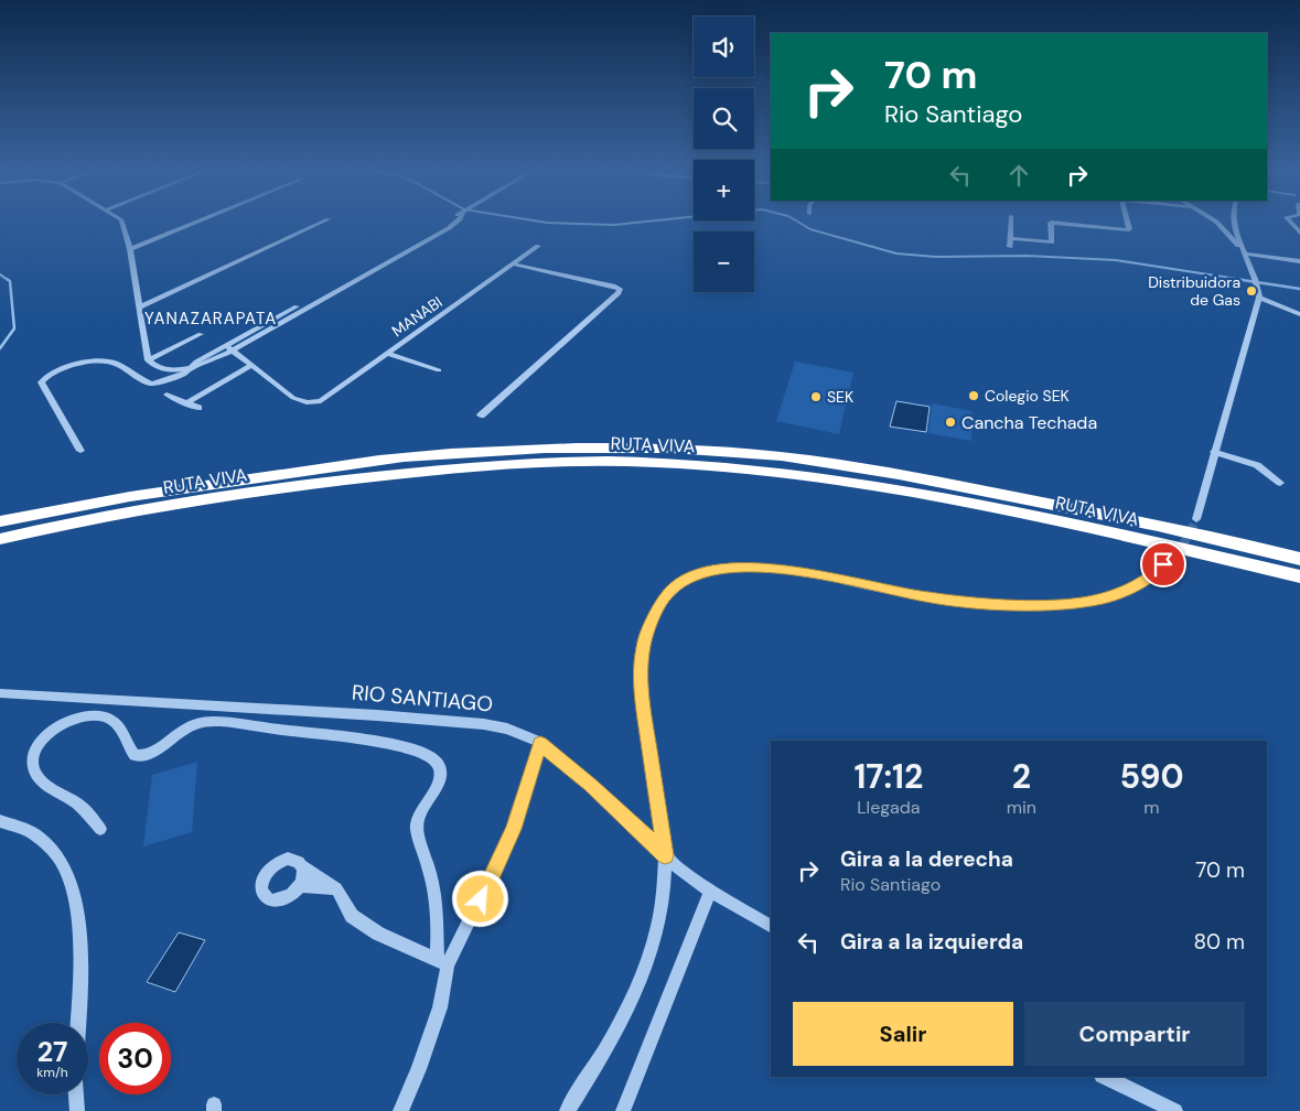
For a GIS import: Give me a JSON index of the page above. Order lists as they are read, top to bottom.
{
  "streets": {
    "highway": ["RUTA VIVA"],
    "street": ["MANABI", "RIO SANTIAGO"]
  },
  "districts": ["YANAZARAPATA"],
  "places": [
    "Distribuidora de Gas",
    "Colegio SEK",
    "SEK",
    "Cancha Techada"
  ],
  "page": {
    "map_buttons": ["+", "−"],
    "turn": ["70 m", "Rio Santiago"],
    "eta": [
      "17:12",
      "Llegada",
      "2",
      "min",
      "590",
      "m"
    ],
    "list": [
      {
        "name": "Gira a la derecha",
        "note": "Rio Santiago",
        "value": "70 m"
      },
      {
        "name": "Gira a la izquierda",
        "value": "80 m"
      }
    ],
    "buttons": ["Salir", "Compartir"],
    "speed": "27 km/h",
    "limit": "30"
  }
}
